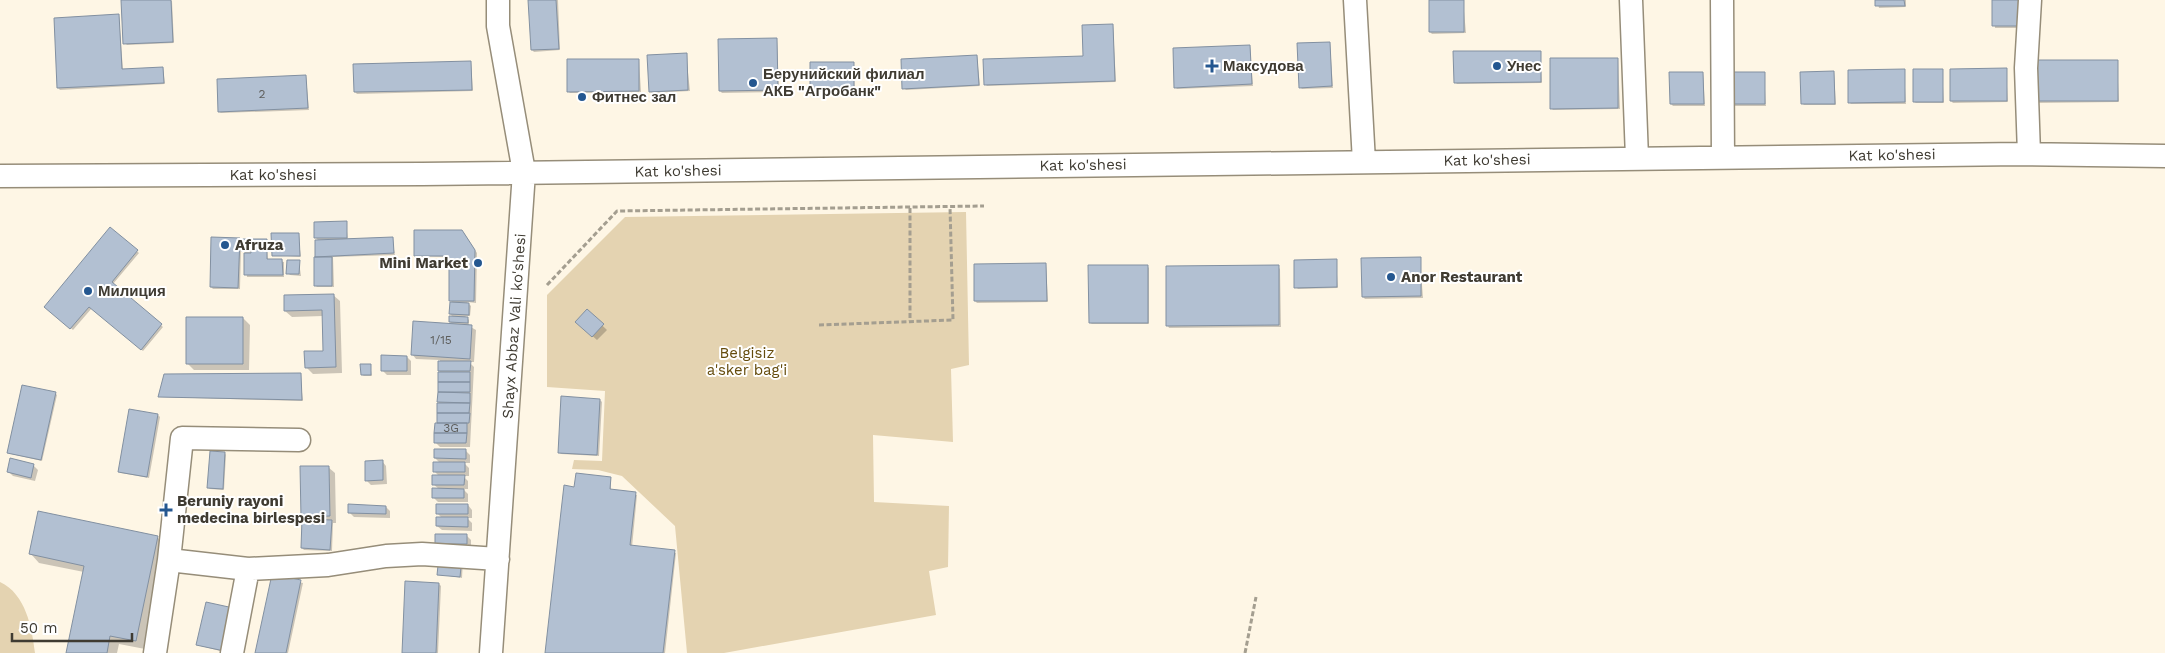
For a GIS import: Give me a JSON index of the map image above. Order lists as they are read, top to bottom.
{
  "streets": {
    "street": ["Kat ko'shesi", "Shayx Abbaz Vali ko'shesi"]
  },
  "crossings": [
    ["Kat ko'shesi", "Shayx Abbaz Vali ko'shesi"]
  ],
  "parks": ["Belgisiz a'sker bag'i"],
  "places": {
    "health": ["Максудова", "Beruniy rayoni medecina birlespesi"],
    "other": [
      "Унес",
      "Берунийский филиал АКБ \"Агробанк\"",
      "Фитнес зал",
      "Afruza",
      "Mini Market",
      "Anor Restaurant",
      "Милиция"
    ]
  },
  "house_numbers": ["2", "1/15", "3G"],
  "scale_bar": "50 m"
}
